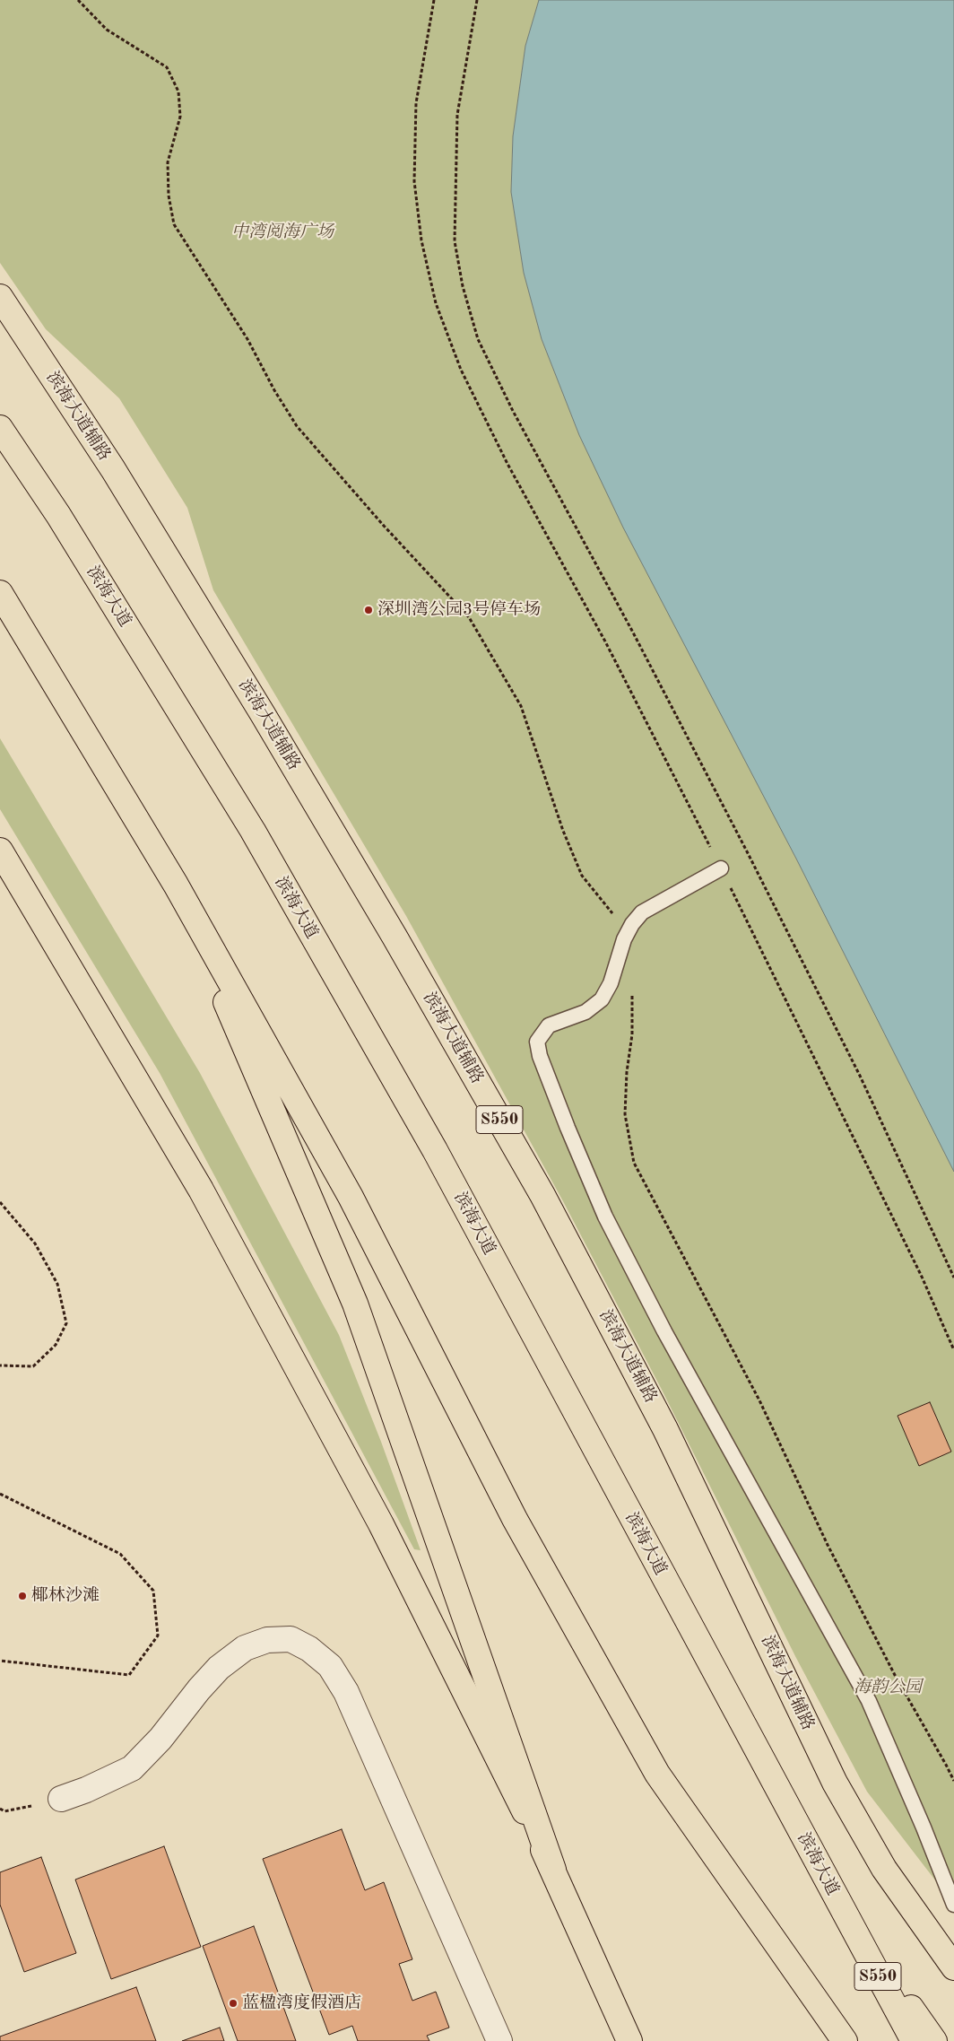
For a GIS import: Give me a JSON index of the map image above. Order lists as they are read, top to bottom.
{
  "streets": {
    "main road": ["滨海大道辅路", "滨海大道", "S550"]
  },
  "parks": ["中湾阅海广场", "海韵公园"],
  "places": ["深圳湾公园3号停车场", "椰林沙滩", "蓝楹湾度假酒店"]
}
